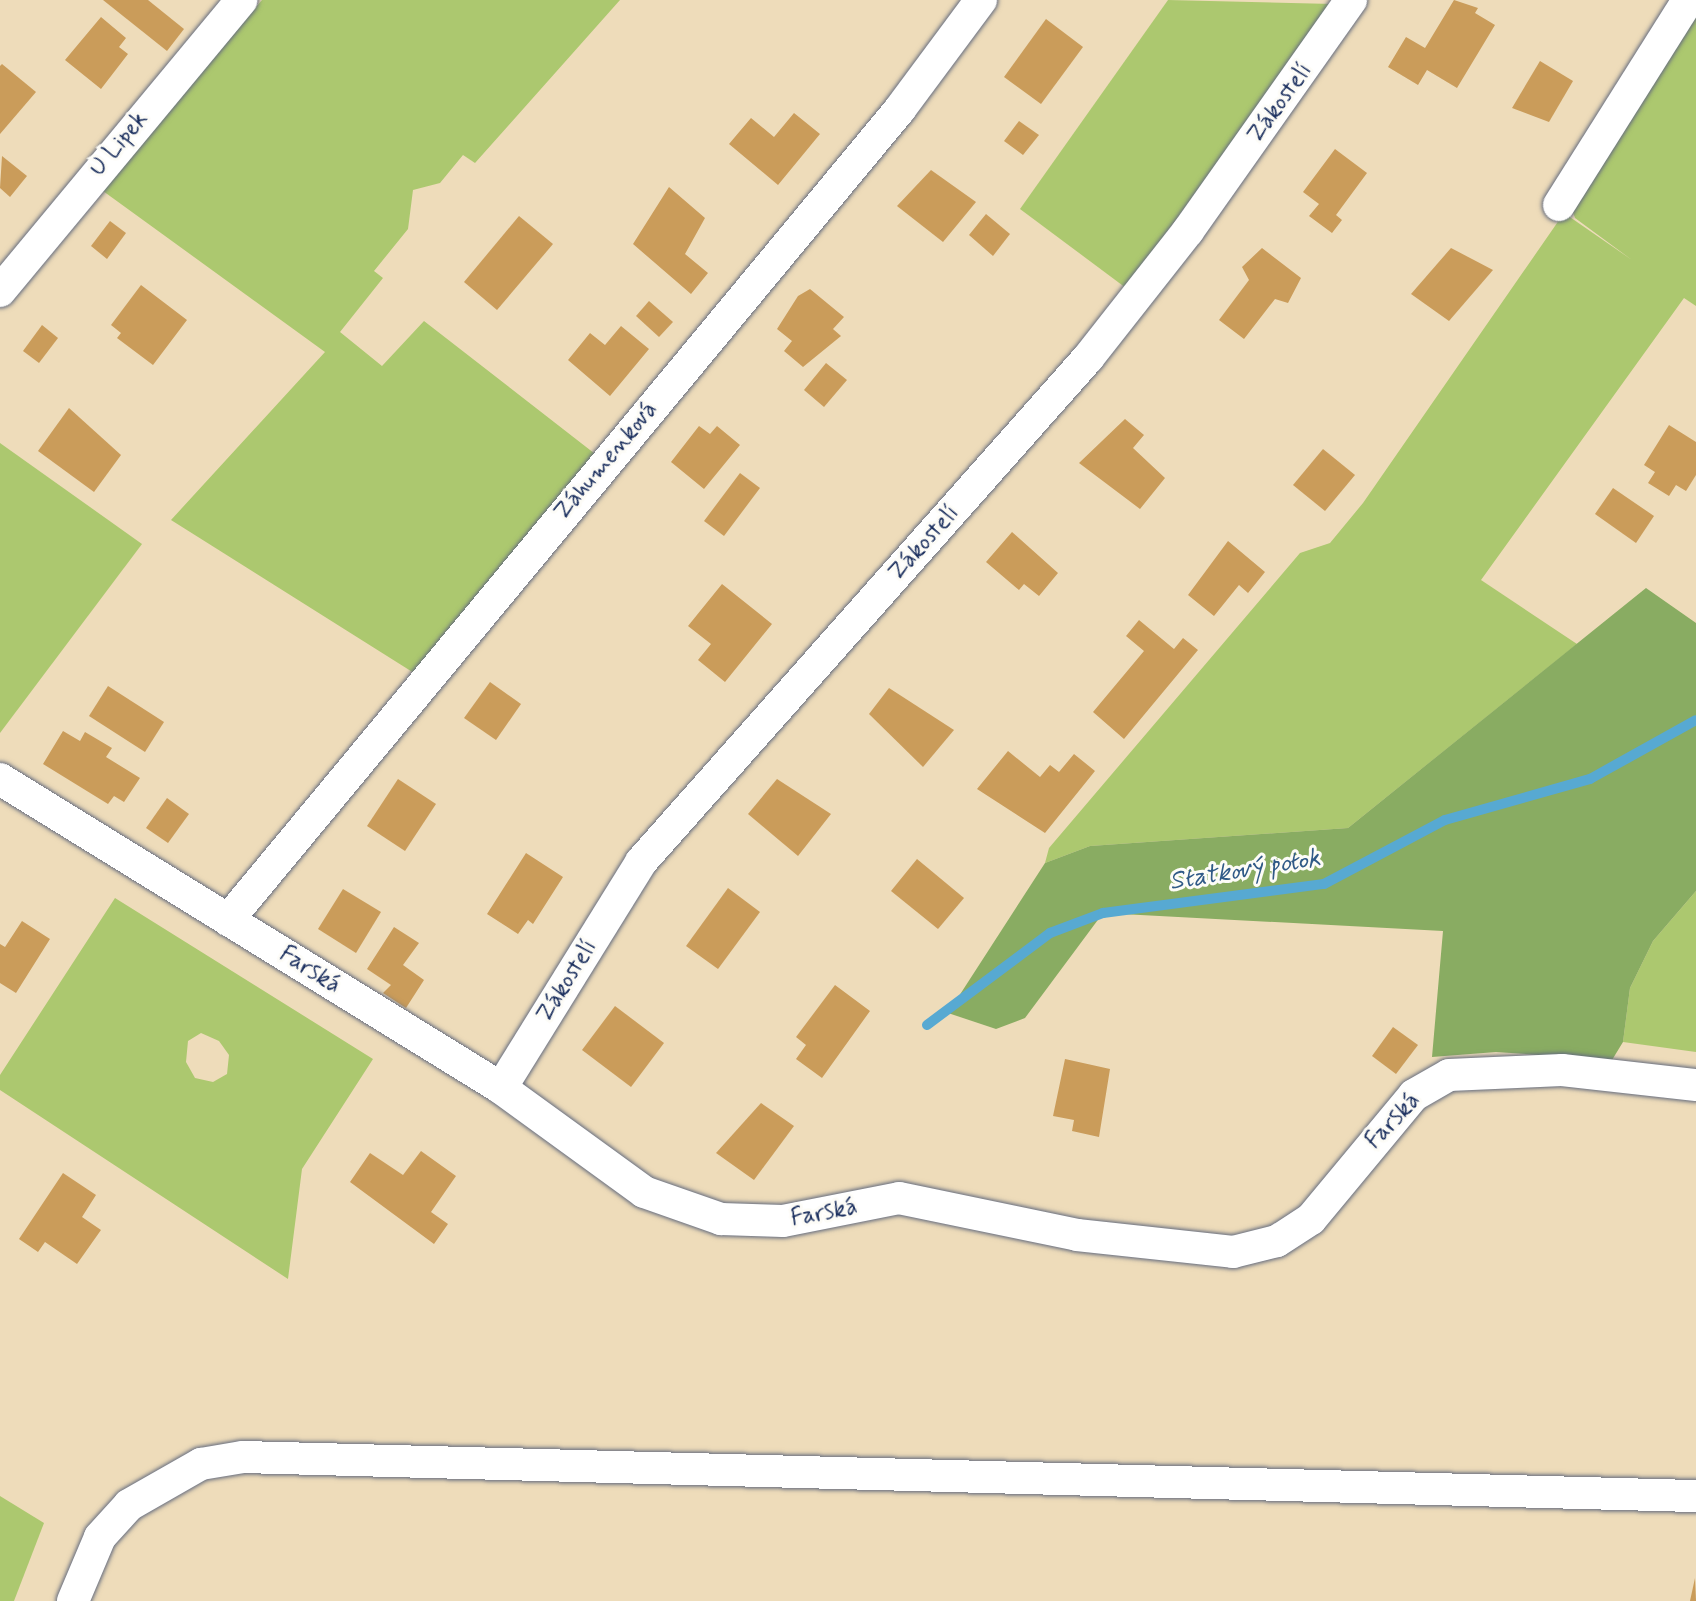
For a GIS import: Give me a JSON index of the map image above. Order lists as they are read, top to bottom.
{
  "streets": {
    "street": [
      "Zákostelí",
      "U Lipek",
      "Záhumenková",
      "Farská"
    ]
  },
  "crossings": [
    ["Zákostelí", "Farská"],
    ["Záhumenková", "Farská"]
  ],
  "water": ["Statkový potok"]
}
